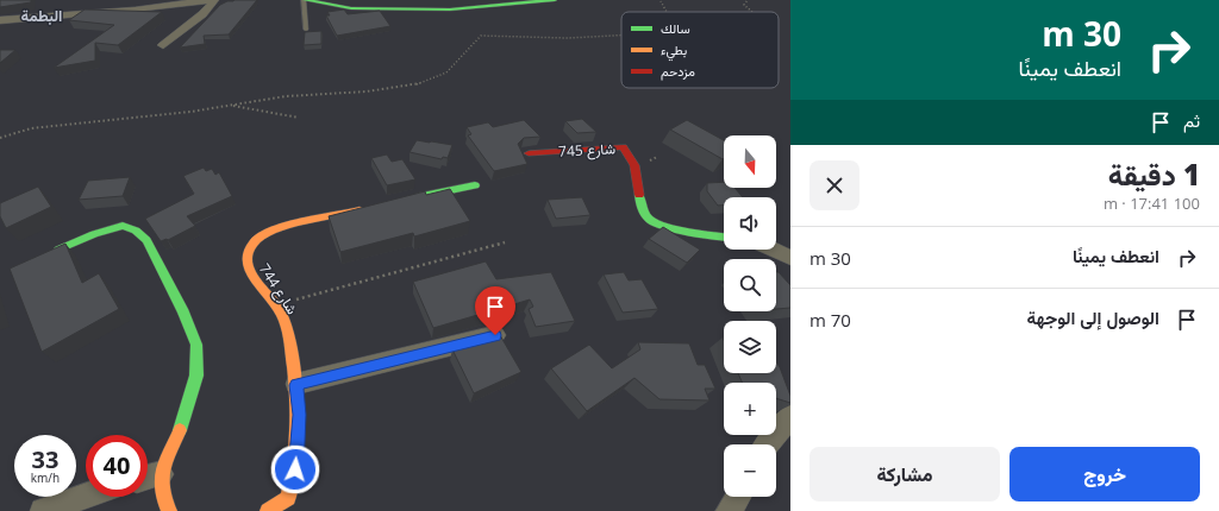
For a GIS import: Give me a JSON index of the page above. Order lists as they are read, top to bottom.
{
  "streets": {
    "street": ["شارع 745", "شارع 744"]
  },
  "districts": ["البطمة"],
  "legend": ["سالك", "بطيء", "مزدحم"],
  "north": "bottom",
  "page": {
    "turn": ["30 m", "انعطف يمينًا"],
    "then": "ثم",
    "map_buttons": ["+", "−"],
    "heading": ["1 دقيقة", "100 m · 17:41"],
    "list": [
      {
        "name": "انعطف يمينًا",
        "value": "30 m"
      },
      {
        "name": "الوصول إلى الوجهة",
        "value": "70 m"
      }
    ],
    "speed": "33 km/h",
    "limit": "40",
    "buttons": ["خروج", "مشاركة"]
  }
}
